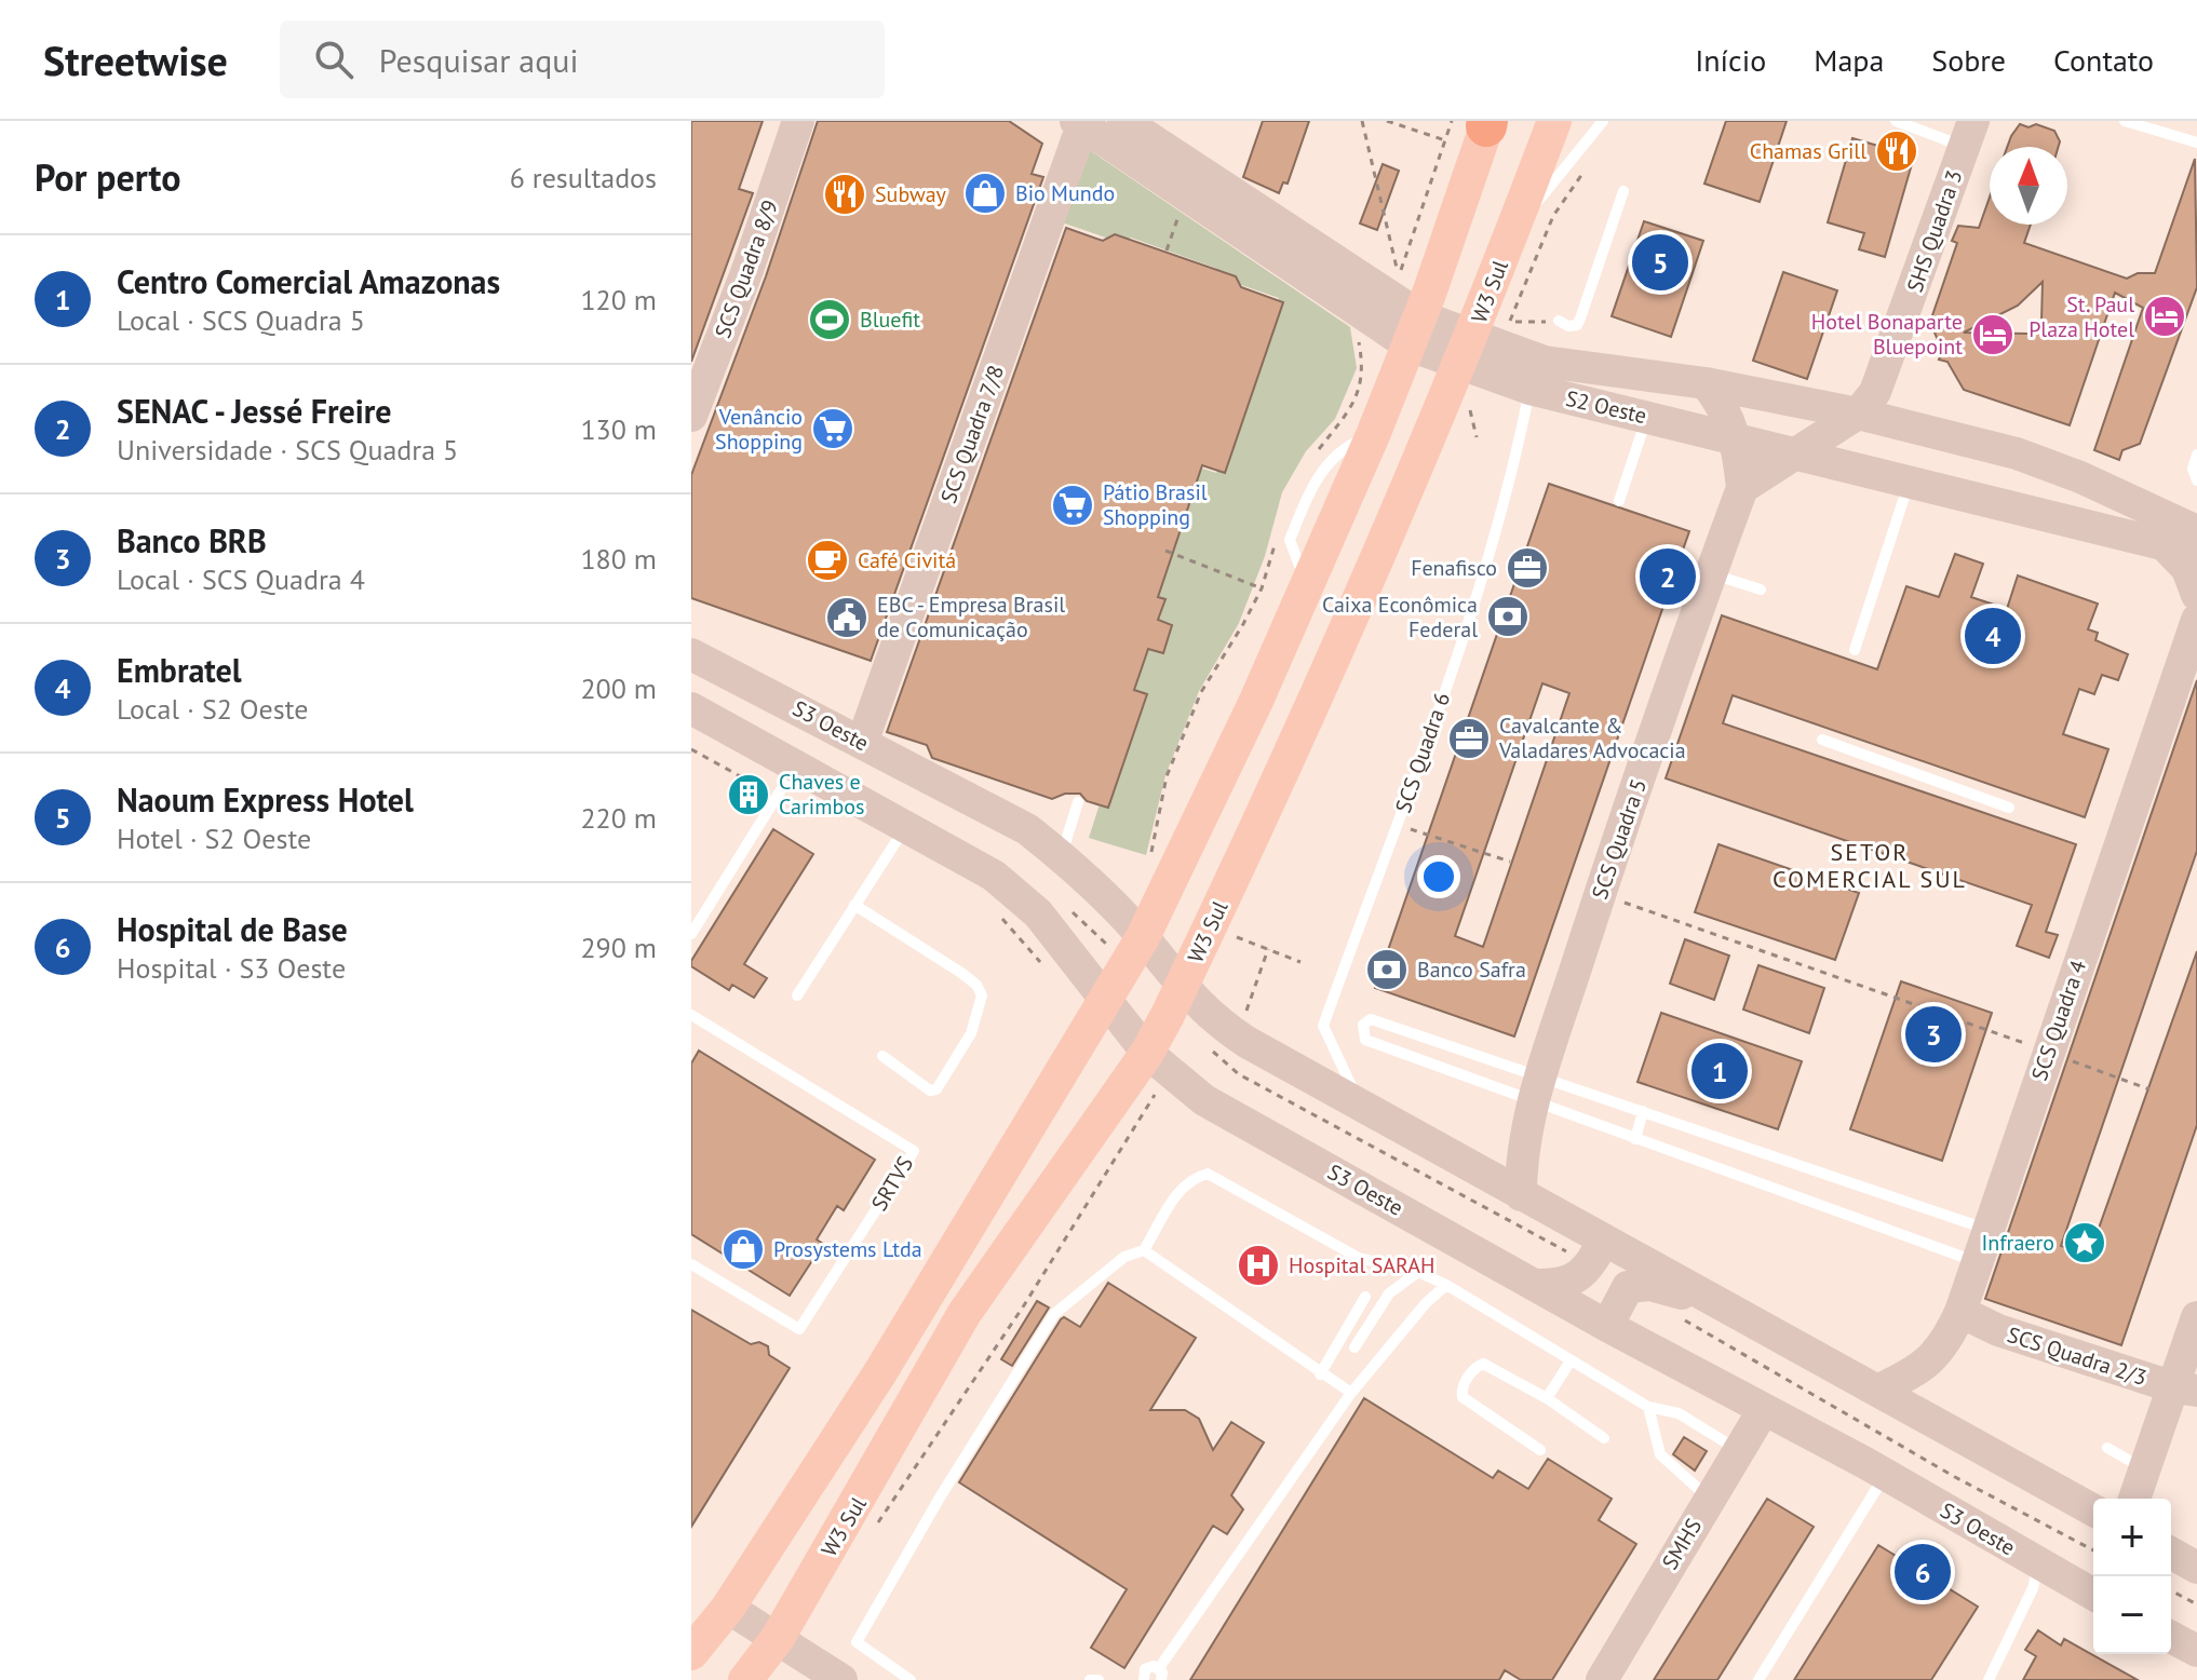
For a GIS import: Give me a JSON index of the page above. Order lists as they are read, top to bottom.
{
  "streets": {
    "main road": [
      "SHS Quadra 3",
      "SCS Quadra 8/9",
      "W3 Sul",
      "S2 Oeste",
      "SCS Quadra 7/8",
      "S3 Oeste",
      "SCS Quadra 5",
      "SCS Quadra 4",
      "SCS Quadra 2/3",
      "SMHS"
    ],
    "lane": ["SCS Quadra 6", "SRTVS"]
  },
  "crossings": [
    ["SHS Quadra 3", "S2 Oeste"],
    ["W3 Sul", "S2 Oeste"],
    ["W3 Sul", "S3 Oeste"],
    ["S2 Oeste", "SCS Quadra 7/8"],
    ["S2 Oeste", "SCS Quadra 6"],
    ["S2 Oeste", "SCS Quadra 5"],
    ["SCS Quadra 7/8", "S3 Oeste"],
    ["S3 Oeste", "SCS Quadra 6"],
    ["S3 Oeste", "SCS Quadra 5"],
    ["S3 Oeste", "SCS Quadra 4"],
    ["S3 Oeste", "SMHS"],
    ["SCS Quadra 4", "SCS Quadra 2/3"]
  ],
  "districts": ["SETOR COMERCIAL SUL"],
  "places": {
    "restaurant": ["Chamas Grill", "Subway"],
    "shop": ["Bio Mundo", "Prosystems Ltda"],
    "hotel": ["St. Paul Plaza Hotel", "Hotel Bonaparte Bluepoint"],
    "sports": ["Bluefit"],
    "supermarket": ["Venâncio Shopping", "Pátio Brasil Shopping"],
    "cafe": ["Café Civitá"],
    "office": ["Fenafisco", "Cavalcante & Valadares Advocacia"],
    "bank": ["Caixa Econômica Federal", "Banco Safra"],
    "public building": ["EBC - Empresa Brasil de Comunicação"],
    "building": ["Chaves e Carimbos"],
    "place": ["Infraero"],
    "hospital": ["Hospital SARAH"]
  },
  "north": "top",
  "page": {
    "header": "Streetwise",
    "search": "Pesquisar aqui",
    "nav": [
      "Início",
      "Mapa",
      "Sobre",
      "Contato"
    ],
    "heading": ["Por perto", "6 resultados"],
    "pins": [
      "5",
      "2",
      "4",
      "3",
      "1",
      "6"
    ],
    "list": [
      {
        "mark": "1",
        "name": "Centro Comercial Amazonas",
        "note": "Local · SCS Quadra 5",
        "value": "120 m"
      },
      {
        "mark": "2",
        "name": "SENAC - Jessé Freire",
        "note": "Universidade · SCS Quadra 5",
        "value": "130 m"
      },
      {
        "mark": "3",
        "name": "Banco BRB",
        "note": "Local · SCS Quadra 4",
        "value": "180 m"
      },
      {
        "mark": "4",
        "name": "Embratel",
        "note": "Local · S2 Oeste",
        "value": "200 m"
      },
      {
        "mark": "5",
        "name": "Naoum Express Hotel",
        "note": "Hotel · S2 Oeste",
        "value": "220 m"
      },
      {
        "mark": "6",
        "name": "Hospital de Base",
        "note": "Hospital · S3 Oeste",
        "value": "290 m"
      }
    ],
    "map_buttons": ["+", "−"]
  }
}
